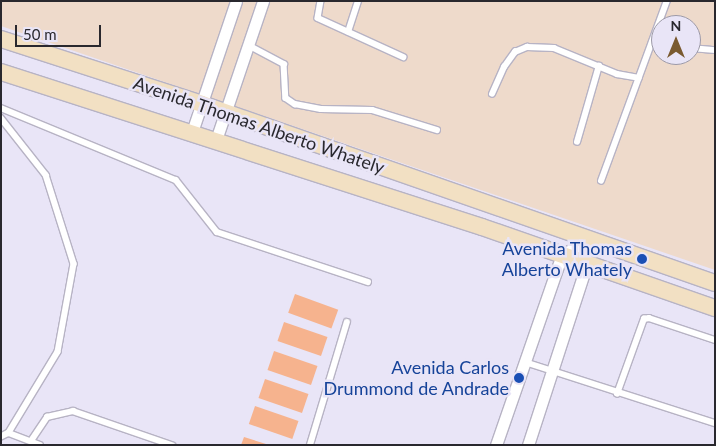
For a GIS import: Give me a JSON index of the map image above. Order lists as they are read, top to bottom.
{
  "streets": {
    "main road": ["Avenida Thomas Alberto Whately"]
  },
  "places": ["Avenida Thomas Alberto Whately", "Avenida Carlos Drummond de Andrade"],
  "scale_bar": "50 m",
  "north": "top"
}
